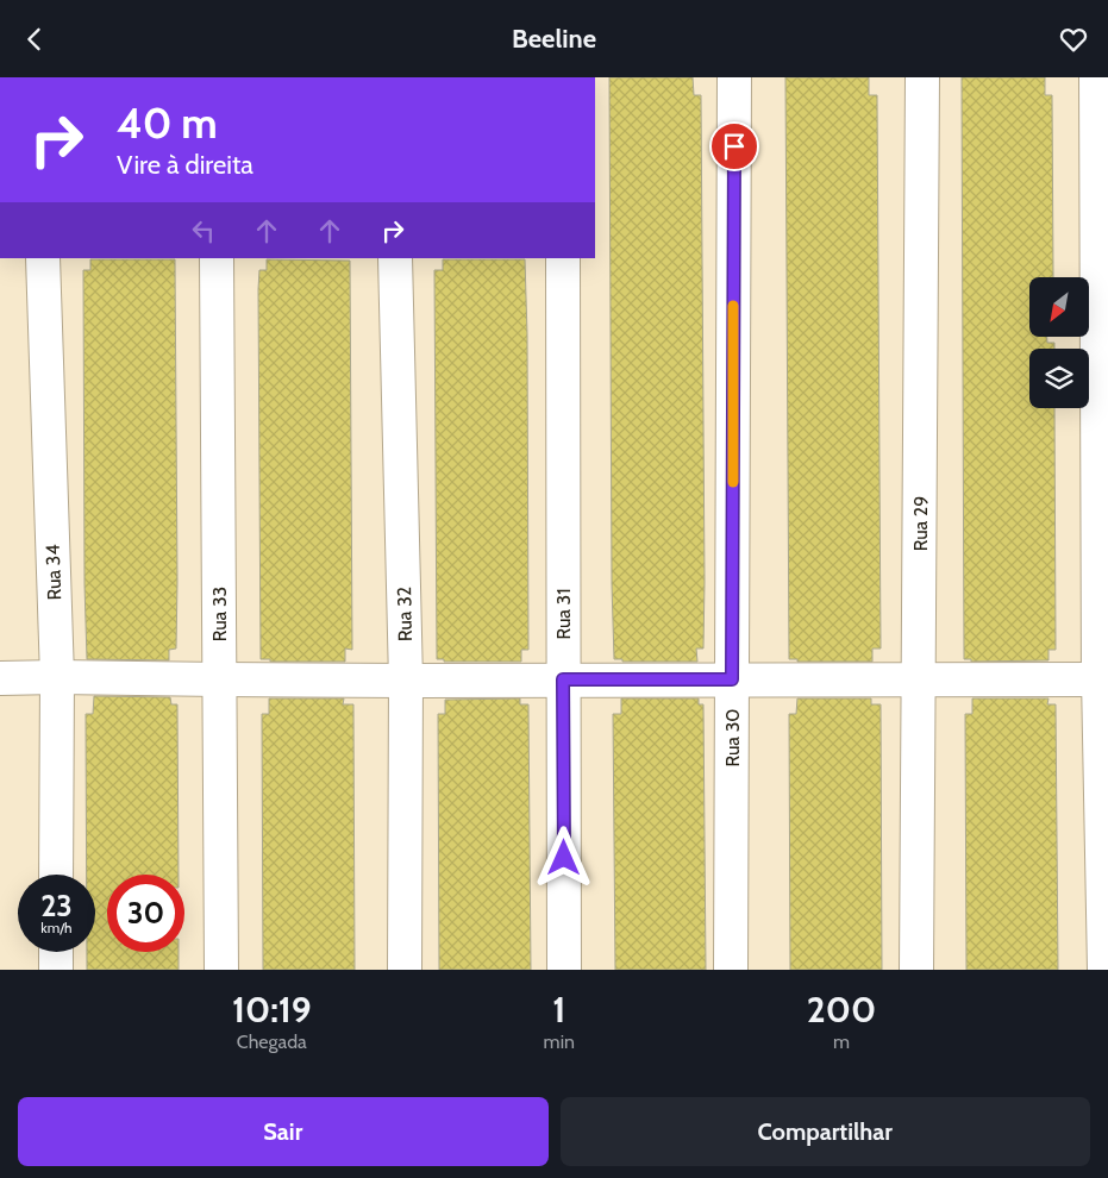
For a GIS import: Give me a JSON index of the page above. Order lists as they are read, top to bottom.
{
  "streets": {
    "street": [
      "Rua 29",
      "Rua 34",
      "Rua 33",
      "Rua 32",
      "Rua 31",
      "Rua 30"
    ]
  },
  "north": "bottom left",
  "page": {
    "header": "Beeline",
    "turn": ["40 m", "Vire à direita"],
    "speed": "23 km/h",
    "limit": "30",
    "eta": [
      "10:19",
      "Chegada",
      "1",
      "min",
      "200",
      "m"
    ],
    "buttons": ["Sair", "Compartilhar"]
  }
}
